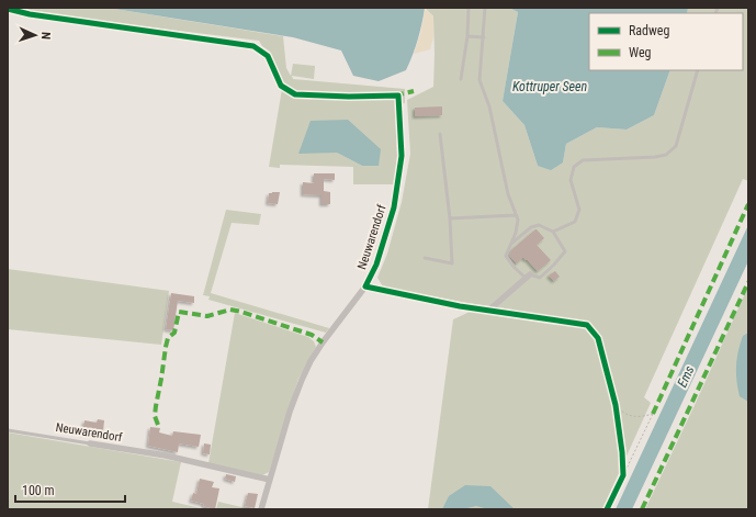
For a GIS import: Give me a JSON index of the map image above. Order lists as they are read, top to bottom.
{
  "streets": {
    "street": ["Neuwarendorf"]
  },
  "water": ["Kottruper Seen", "Ems"],
  "legend": ["Radweg", "Weg"],
  "scale_bar": "100 m",
  "north": "right"
}
